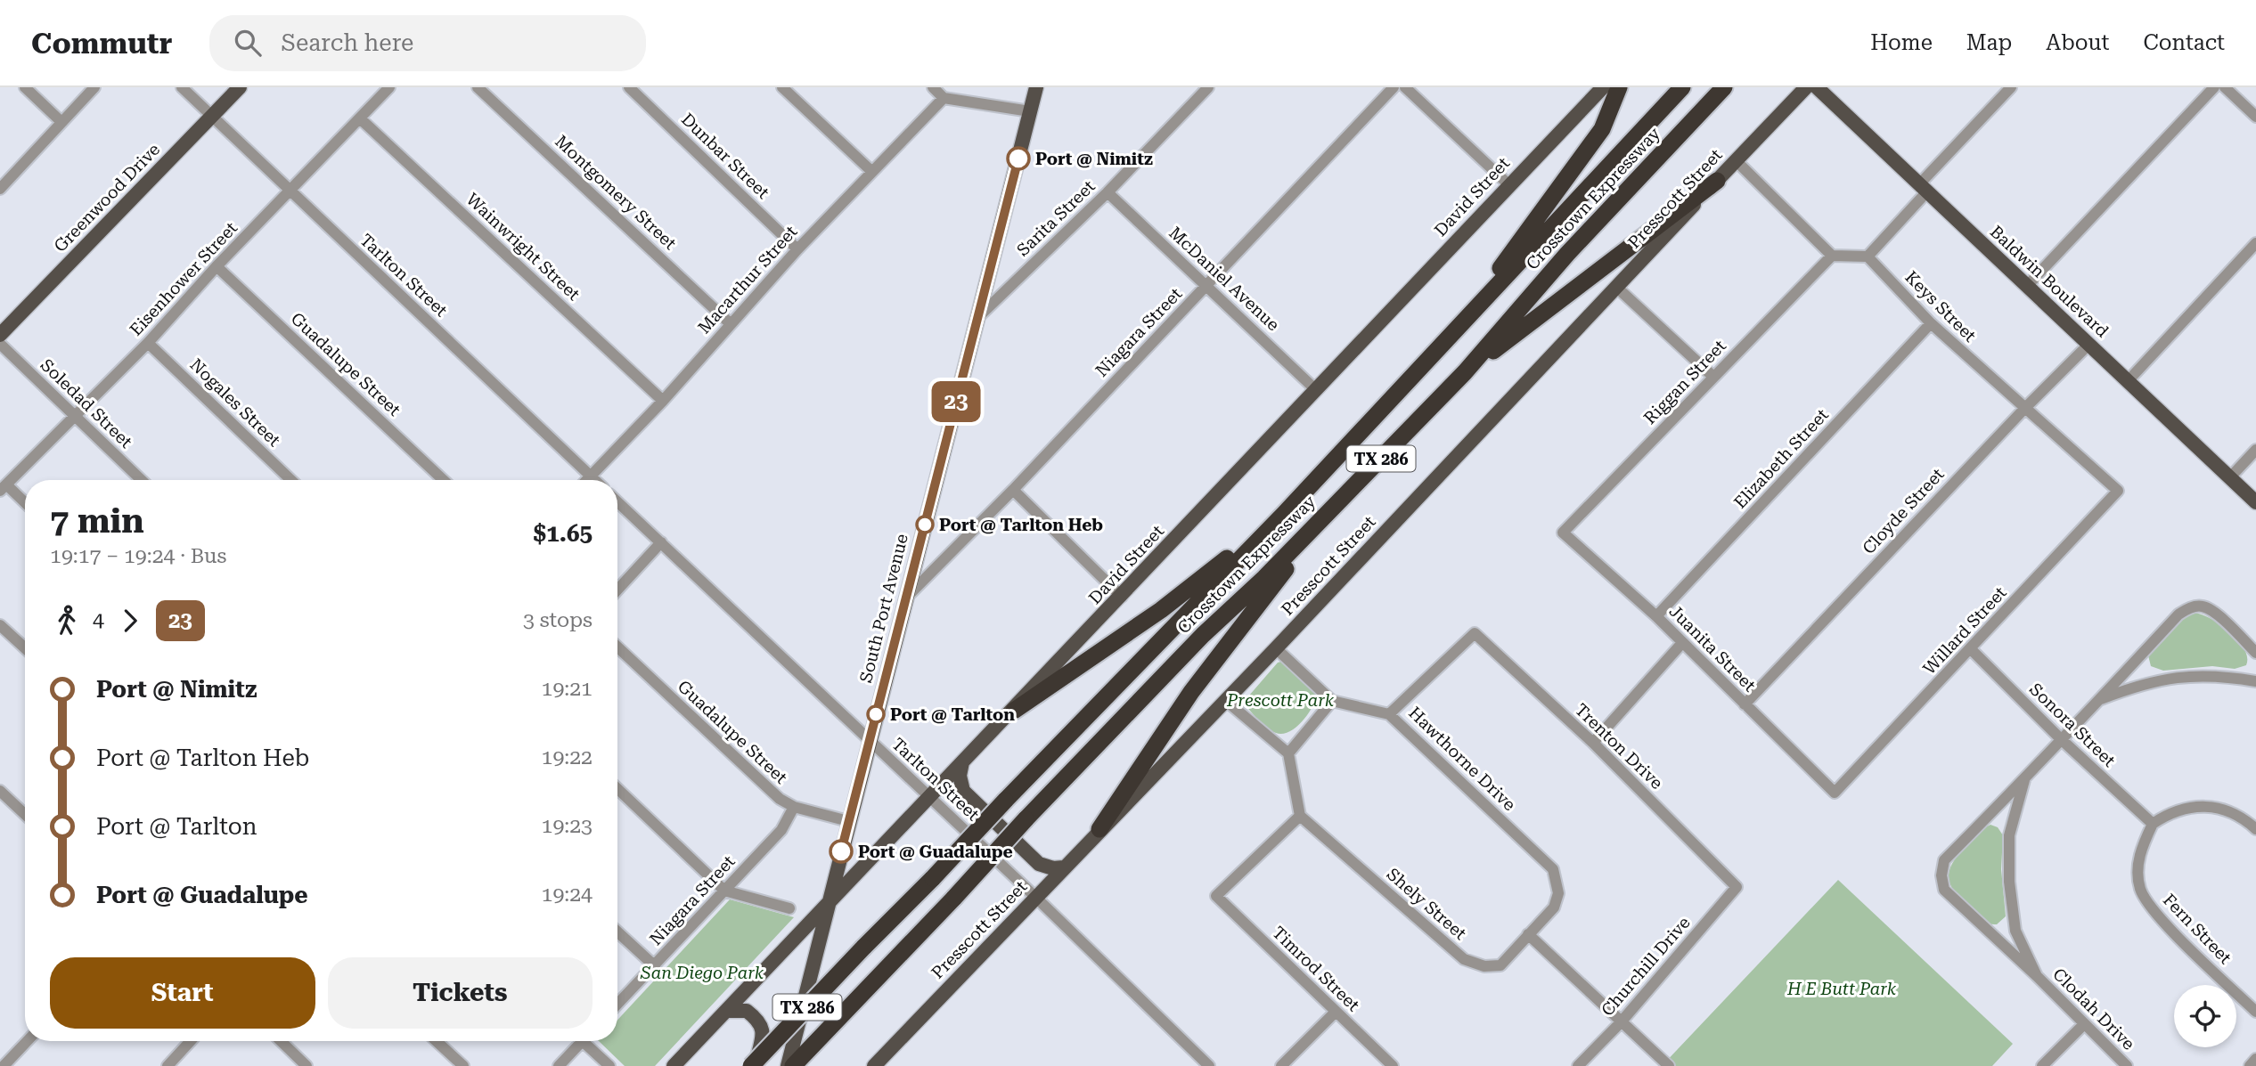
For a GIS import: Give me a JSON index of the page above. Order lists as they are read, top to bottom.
{
  "streets": {
    "highway": ["Crosstown Expressway", "TX 286"],
    "main road": [
      "David Street",
      "Greenwood Drive",
      "Presscott Street",
      "Baldwin Boulevard",
      "South Port Avenue"
    ],
    "street": [
      "Dunbar Street",
      "Montgomery Street",
      "Sarita Street",
      "Wainwright Street",
      "Tarlton Street",
      "Eisenhower Street",
      "McDaniel Avenue",
      "Macarthur Street",
      "Keys Street",
      "Niagara Street",
      "Guadalupe Street",
      "Riggan Street",
      "Nogales Street",
      "Soledad Street",
      "Elizabeth Street",
      "Cloyde Street",
      "Willard Street",
      "Juanita Street",
      "Sonora Street",
      "Trenton Drive",
      "Hawthorne Drive",
      "Shely Street",
      "Fern Street",
      "Churchill Drive",
      "Timrod Street",
      "Clodah Drive"
    ]
  },
  "crossings": [
    ["Dunbar Street", "Macarthur Street"],
    ["Montgomery Street", "Macarthur Street"],
    ["David Street", "Tarlton Street"],
    ["David Street", "McDaniel Avenue"],
    ["David Street", "South Port Avenue"],
    ["Greenwood Drive", "Tarlton Street"],
    ["Presscott Street", "Tarlton Street"],
    ["Presscott Street", "Hawthorne Drive"],
    ["Sarita Street", "McDaniel Avenue"],
    ["Sarita Street", "South Port Avenue"],
    ["Wainwright Street", "Eisenhower Street"],
    ["Wainwright Street", "Macarthur Street"],
    ["Tarlton Street", "Eisenhower Street"],
    ["Tarlton Street", "Macarthur Street"],
    ["Tarlton Street", "South Port Avenue"],
    ["Eisenhower Street", "Guadalupe Street"],
    ["Eisenhower Street", "Nogales Street"],
    ["Eisenhower Street", "Soledad Street"],
    ["McDaniel Avenue", "Niagara Street"],
    ["Baldwin Boulevard", "Cloyde Street"],
    ["Keys Street", "Elizabeth Street"],
    ["Keys Street", "Cloyde Street"],
    ["Keys Street", "Willard Street"],
    ["Niagara Street", "Guadalupe Street"],
    ["Niagara Street", "South Port Avenue"],
    ["Guadalupe Street", "South Port Avenue"],
    ["Riggan Street", "Juanita Street"],
    ["Elizabeth Street", "Juanita Street"],
    ["Cloyde Street", "Juanita Street"],
    ["Willard Street", "Juanita Street"],
    ["Willard Street", "Sonora Street"],
    ["Sonora Street", "Fern Street"],
    ["Sonora Street", "Clodah Drive"],
    ["Trenton Drive", "Hawthorne Drive"],
    ["Trenton Drive", "Churchill Drive"],
    ["Hawthorne Drive", "Shely Street"],
    ["Shely Street", "Timrod Street"]
  ],
  "parks": ["Prescott Park", "San Diego Park", "H E Butt Park"],
  "places": [
    "Port @ Nimitz",
    "Port @ Tarlton Heb",
    "Port @ Tarlton",
    "Port @ Guadalupe"
  ],
  "lines": ["bus line 23"],
  "page": {
    "header": "Commutr",
    "search": "Search here",
    "nav": [
      "Home",
      "Map",
      "About",
      "Contact"
    ],
    "on_map": "23",
    "heading": ["7 min", "19:17 – 19:24 · Bus", "$1.65"],
    "legs": ["4", "23", "3 stops"],
    "list": [
      {
        "name": "Port @ Nimitz",
        "value": "19:21"
      },
      {
        "name": "Port @ Tarlton Heb",
        "value": "19:22"
      },
      {
        "name": "Port @ Tarlton",
        "value": "19:23"
      },
      {
        "name": "Port @ Guadalupe",
        "value": "19:24"
      }
    ],
    "buttons": ["Start", "Tickets"]
  }
}
